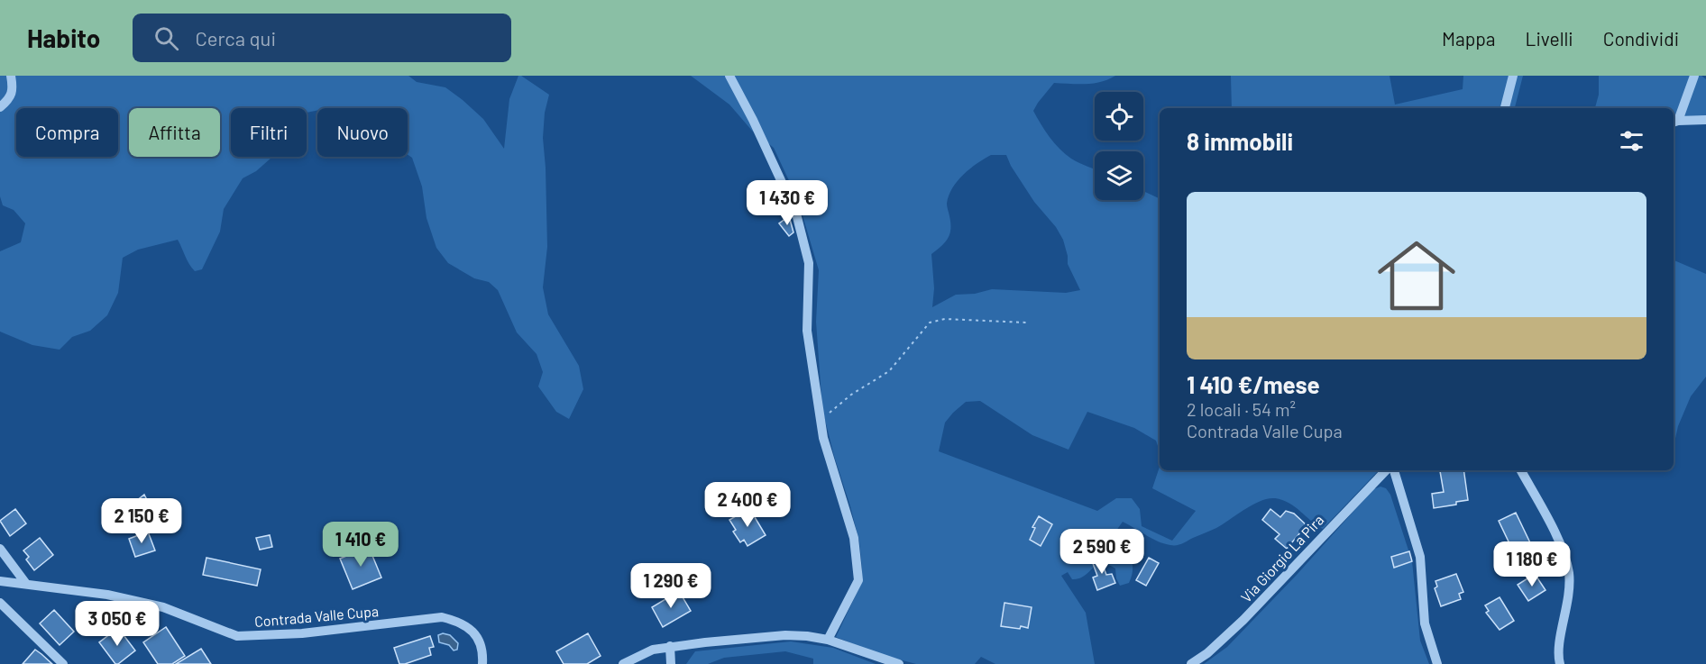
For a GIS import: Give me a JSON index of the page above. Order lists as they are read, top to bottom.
{
  "streets": {
    "street": ["Via Giorgio La Pira", "Contrada Valle Cupa"]
  },
  "page": {
    "header": "Habito",
    "search": "Cerca qui",
    "nav": ["Mappa", "Livelli", "Condividi"],
    "chip": [
      "Compra",
      "Affitta",
      "Filtri",
      "Nuovo"
    ],
    "heading": "8 immobili",
    "list": [
      {
        "name": "1 410 €/mese",
        "note": "2 locali · 54 m² · Contrada Valle Cupa"
      }
    ],
    "price": [
      "1 430 €",
      "2 400 €",
      "2 150 €",
      "1 410 €",
      "2 590 €",
      "1 180 €",
      "1 290 €",
      "3 050 €"
    ]
  }
}
